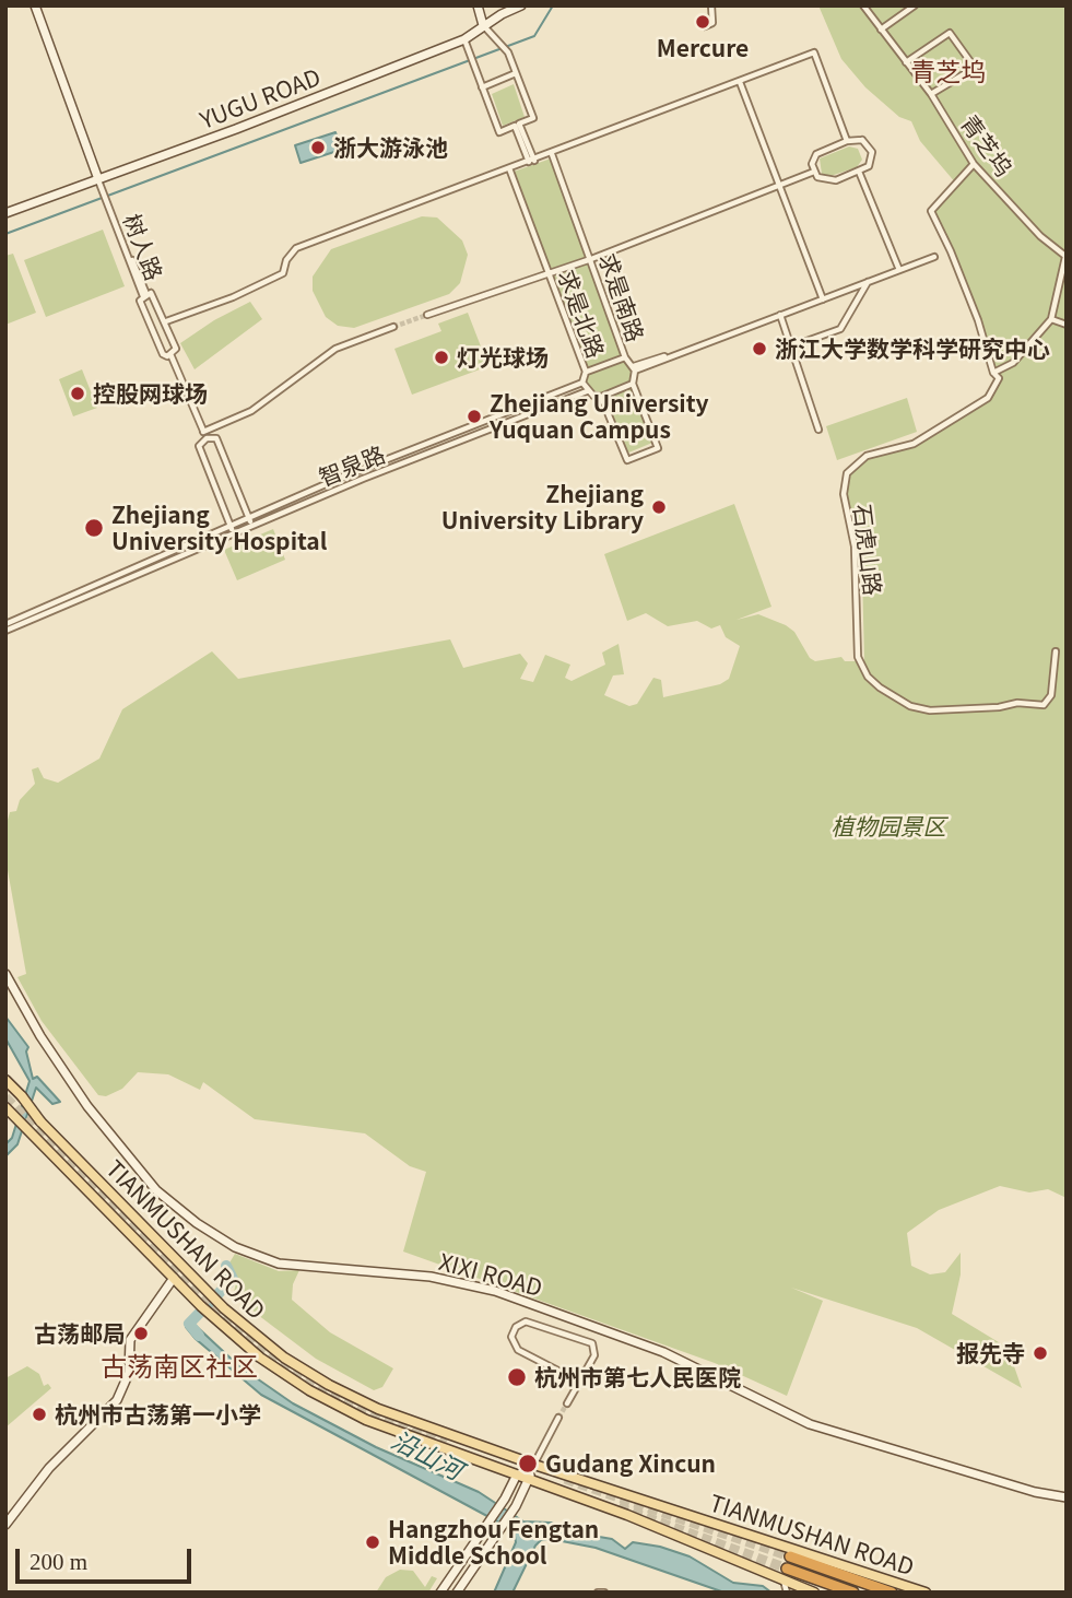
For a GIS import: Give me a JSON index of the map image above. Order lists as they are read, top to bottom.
{
  "streets": {
    "main road": ["YUGU ROAD", "TIANMUSHAN ROAD", "XIXI ROAD"],
    "street": [
      "青芝坞",
      "树人路",
      "求是南路",
      "求是北路",
      "智泉路",
      "石虎山路"
    ]
  },
  "crossings": [
    ["YUGU ROAD", "树人路"],
    ["求是北路", "智泉路"]
  ],
  "districts": ["青芝坞", "古荡南区社区"],
  "water": ["沿山河"],
  "parks": ["植物园景区"],
  "places": [
    "Mercure",
    "浙大游泳池",
    "浙江大学数学科学研究中心",
    "灯光球场",
    "控股网球场",
    "Zhejiang University Yuquan Campus",
    "Zhejiang University Library",
    "Zhejiang University Hospital",
    "古荡邮局",
    "报先寺",
    "杭州市第七人民医院",
    "杭州市古荡第一小学",
    "Gudang Xincun",
    "Hangzhou Fengtan Middle School"
  ],
  "scale_bar": "200 m"
}
